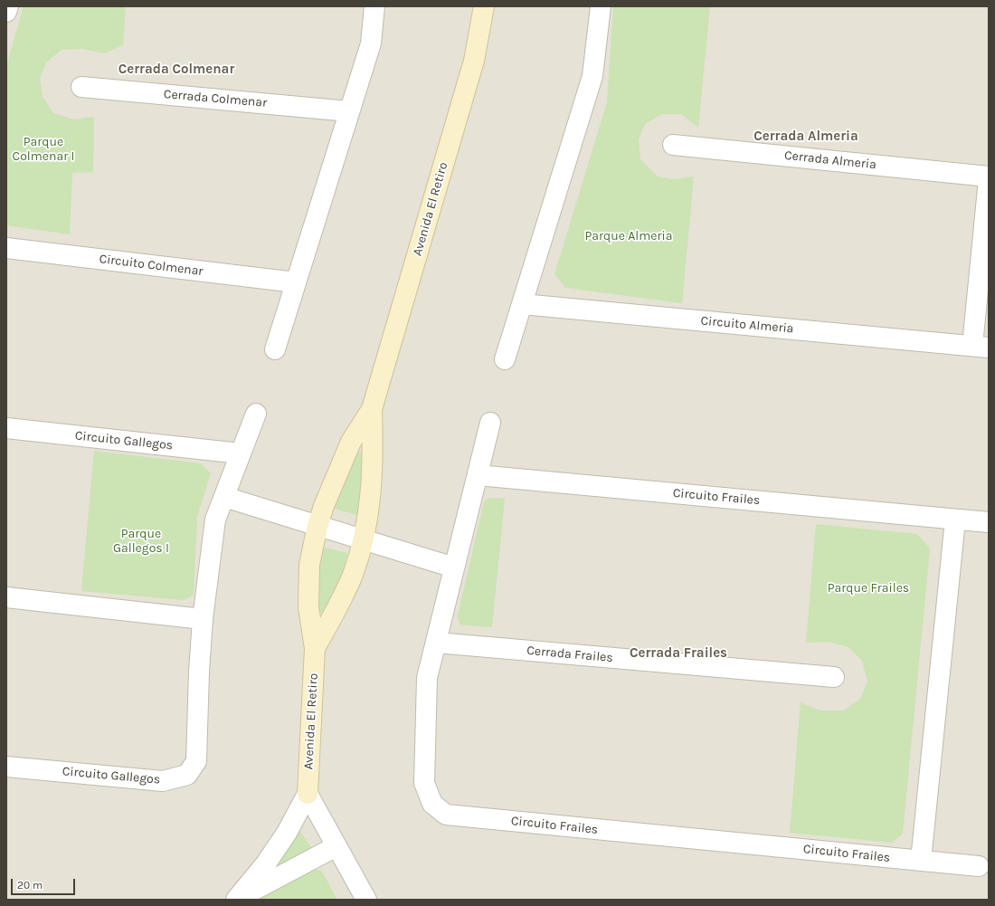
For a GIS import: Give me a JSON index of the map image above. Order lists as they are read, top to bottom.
{
  "streets": {
    "street": [
      "Cerrada Colmenar",
      "Cerrada Almeria",
      "Avenida El Retiro",
      "Circuito Colmenar",
      "Circuito Almeria",
      "Circuito Gallegos",
      "Circuito Frailes",
      "Cerrada Frailes"
    ]
  },
  "crossings": [
    ["Circuito Frailes", "Cerrada Frailes"]
  ],
  "districts": ["Cerrada Colmenar", "Cerrada Almeria", "Cerrada Frailes"],
  "parks": [
    "Parque Colmenar I",
    "Parque Almeria",
    "Parque Gallegos I",
    "Parque Frailes"
  ],
  "scale_bar": "20 m"
}
